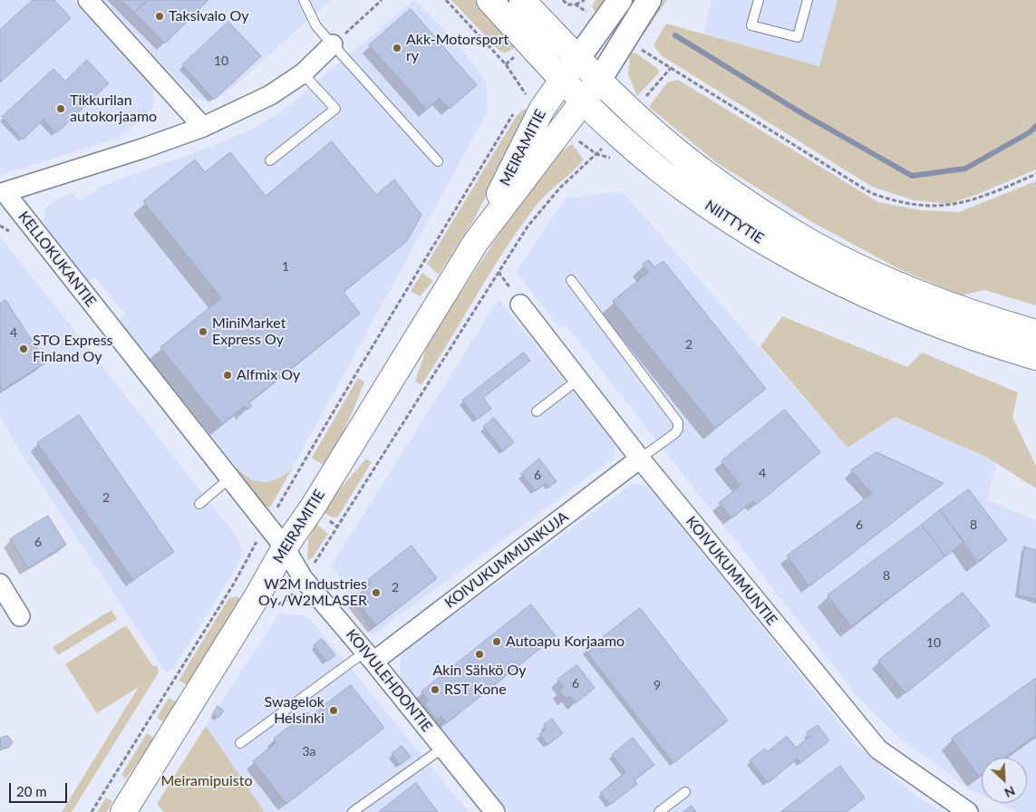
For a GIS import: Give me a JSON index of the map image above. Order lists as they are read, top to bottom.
{
  "streets": {
    "main road": ["MEIRAMITIE", "NIITTYTIE"],
    "street": [
      "KELLOKUKANTIE",
      "KOIVUKUMMUNKUJA",
      "KOIVUKUMMUNTIE",
      "KOIVULEHDONTIE"
    ]
  },
  "crossings": [
    ["MEIRAMITIE", "NIITTYTIE"],
    ["MEIRAMITIE", "KELLOKUKANTIE"],
    ["MEIRAMITIE", "KOIVULEHDONTIE"],
    ["KELLOKUKANTIE", "KOIVULEHDONTIE"],
    ["KOIVUKUMMUNKUJA", "KOIVUKUMMUNTIE"],
    ["KOIVUKUMMUNKUJA", "KOIVULEHDONTIE"]
  ],
  "parks": ["Meiramipuisto"],
  "places": [
    "Taksivalo Oy",
    "Akk-Motorsport ry",
    "Tikkurilan autokorjaamo",
    "MiniMarket Express Oy",
    "STO Express Finland Oy",
    "Alfmix Oy",
    "W2M Industries Oy /W2MLASER",
    "Autoapu Korjaamo",
    "Akin Sähkö Oy",
    "RST Kone",
    "Swagelok Helsinki"
  ],
  "house_numbers": [
    "10",
    "1",
    "4",
    "2",
    "4",
    "6",
    "2",
    "6",
    "8",
    "6",
    "8",
    "2",
    "10",
    "6",
    "9",
    "3a"
  ],
  "scale_bar": "20 m",
  "north": "bottom right"
}
